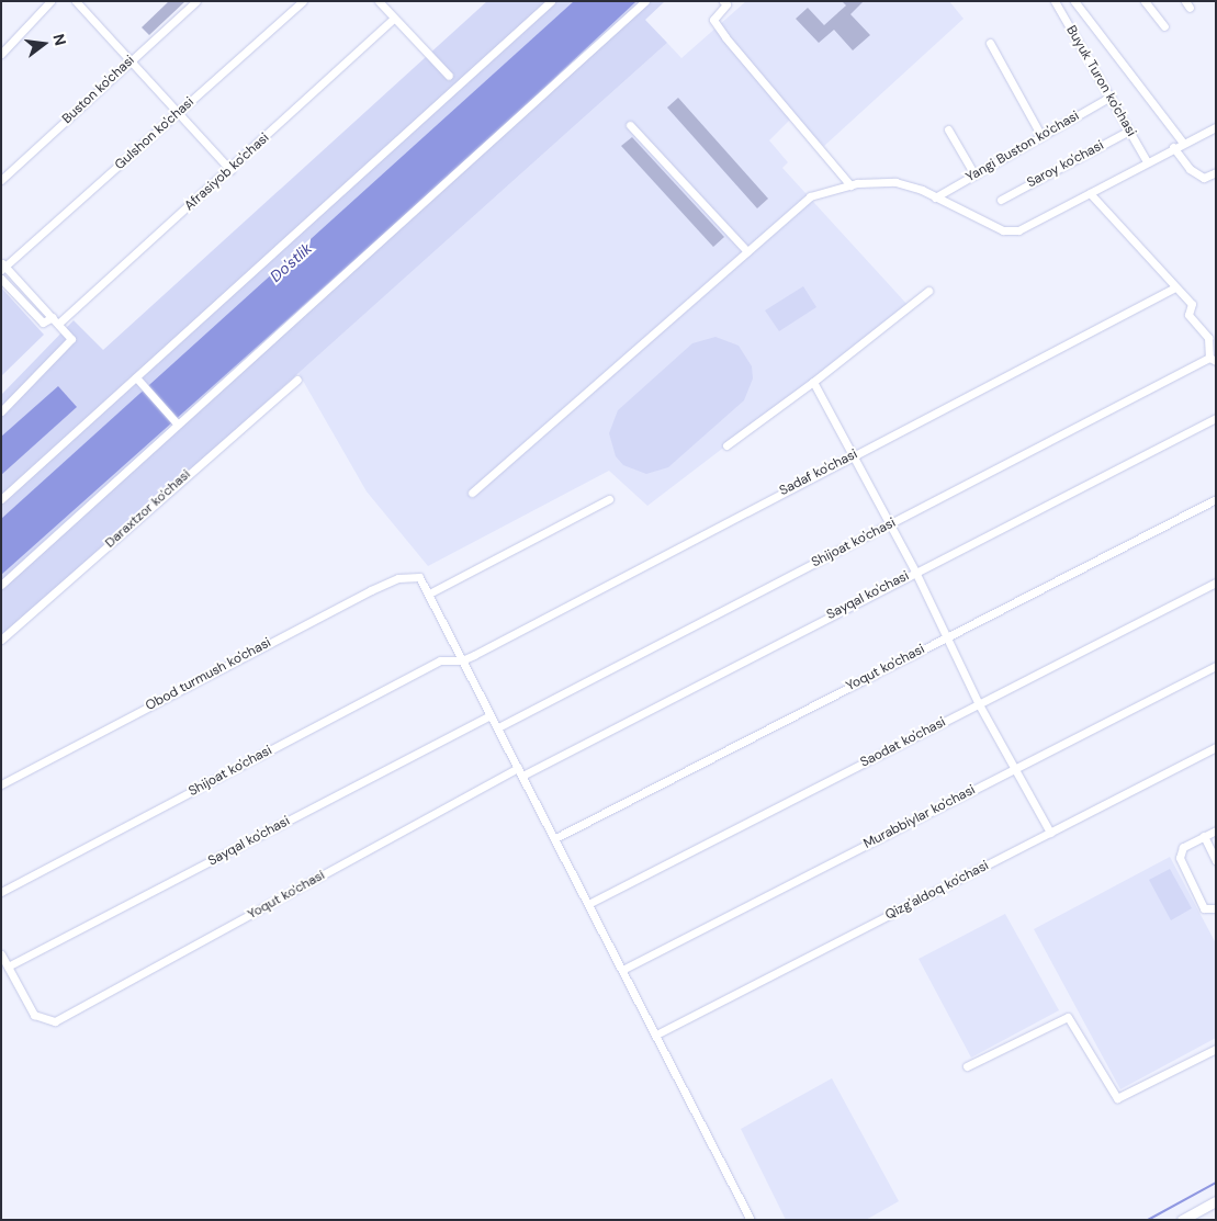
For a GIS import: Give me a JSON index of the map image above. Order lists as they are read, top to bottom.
{
  "streets": {
    "street": [
      "Buyuk Turon ko'chasi",
      "Buston ko'chasi",
      "Gulshon ko'chasi",
      "Yangi Buston ko'chasi",
      "Saroy ko'chasi",
      "Afrasiyob ko'chasi",
      "Sadaf ko'chasi",
      "Daraxtzor ko'chasi",
      "Shijoat ko'chasi",
      "Sayqal ko'chasi",
      "Yoqut ko'chasi",
      "Obod turmush ko'chasi",
      "Saodat ko'chasi",
      "Murabbiylar ko'chasi",
      "Qizg'aldoq ko'chasi"
    ]
  },
  "crossings": [
    ["Buyuk Turon ko'chasi", "Yangi Buston ko'chasi"],
    ["Buyuk Turon ko'chasi", "Saroy ko'chasi"],
    ["Sadaf ko'chasi", "Shijoat ko'chasi"],
    ["Sayqal ko'chasi", "Yoqut ko'chasi"]
  ],
  "water": ["Do'stlik"],
  "north": "right"
}
